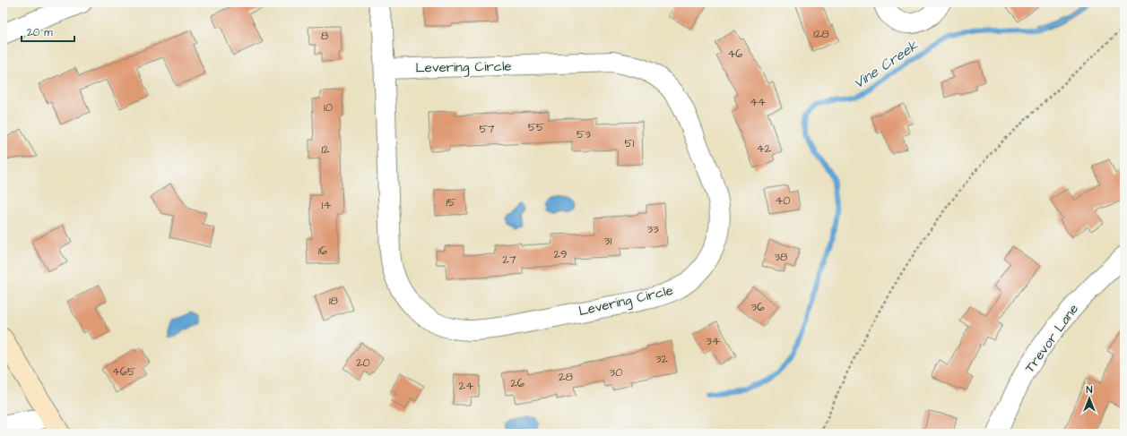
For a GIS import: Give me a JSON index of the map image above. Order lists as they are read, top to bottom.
{
  "streets": {
    "street": ["Levering Circle", "Trevor Lane"]
  },
  "water": ["Vine Creek"],
  "house_numbers": [
    "128",
    "8",
    "46",
    "44",
    "10",
    "55",
    "57",
    "53",
    "51",
    "42",
    "12",
    "40",
    "15",
    "14",
    "33",
    "31",
    "16",
    "29",
    "38",
    "27",
    "18",
    "36",
    "34",
    "32",
    "20",
    "465",
    "30",
    "28",
    "26",
    "24"
  ],
  "scale_bar": "20 m",
  "north": "top"
}
